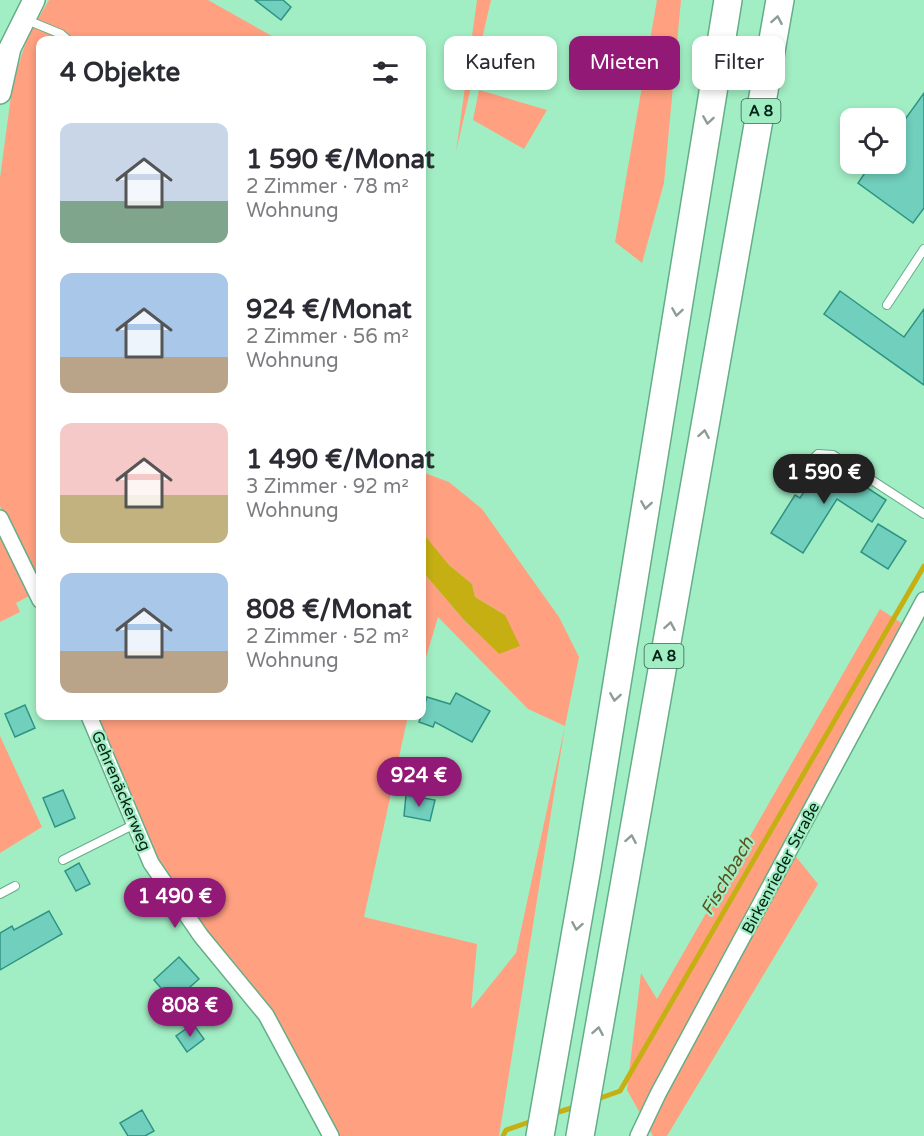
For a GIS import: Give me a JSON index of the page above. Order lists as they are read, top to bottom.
{
  "streets": {
    "highway": ["A 8"],
    "street": ["Gehrenäckerweg", "Birkenrieder Straße"]
  },
  "water": ["Fischbach"],
  "page": {
    "chip": ["Kaufen", "Mieten", "Filter"],
    "heading": "4 Objekte",
    "list": [
      {
        "name": "1 590 €/Monat",
        "note": "2 Zimmer · 78 m² · Wohnung"
      },
      {
        "name": "924 €/Monat",
        "note": "2 Zimmer · 56 m² · Wohnung"
      },
      {
        "name": "1 490 €/Monat",
        "note": "3 Zimmer · 92 m² · Wohnung"
      },
      {
        "name": "808 €/Monat",
        "note": "2 Zimmer · 52 m² · Wohnung"
      }
    ],
    "price": [
      "1 590 €",
      "924 €",
      "1 490 €",
      "808 €"
    ]
  }
}
